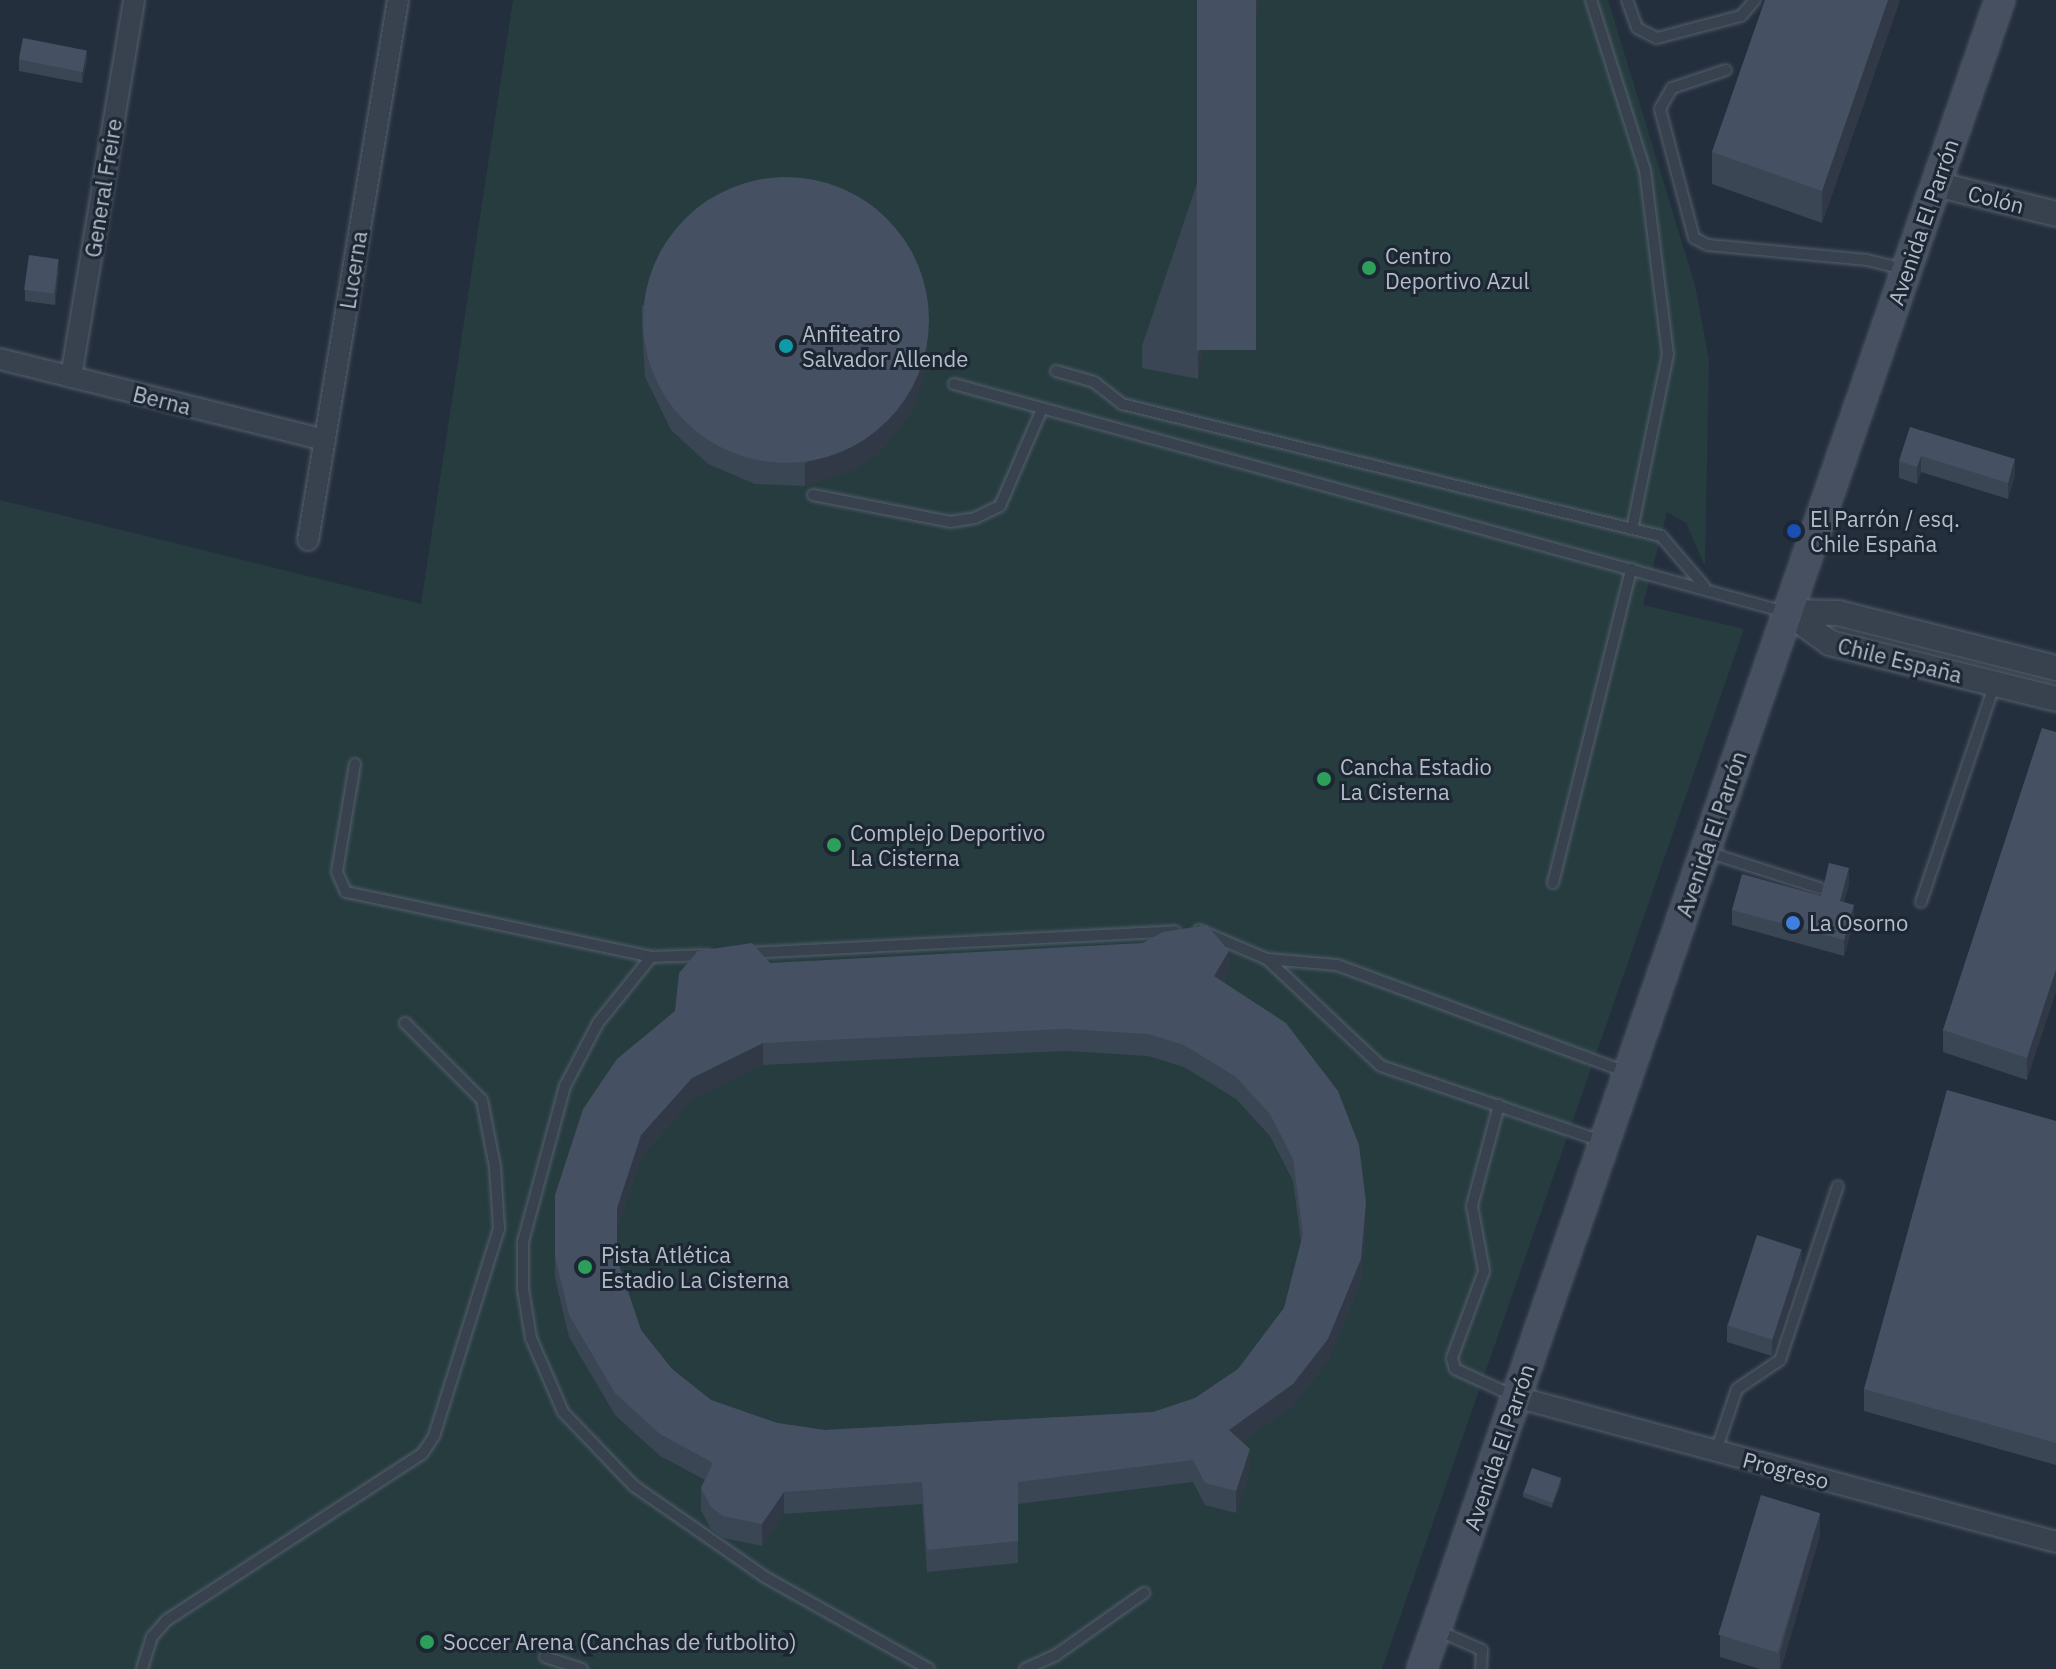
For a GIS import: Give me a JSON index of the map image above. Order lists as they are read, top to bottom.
{
  "streets": {
    "main road": ["Avenida El Parrón"],
    "street": [
      "General Freire",
      "Colón",
      "Lucerna",
      "Berna",
      "Chile España",
      "Progreso"
    ]
  },
  "crossings": [
    ["General Freire", "Berna"],
    ["Colón", "Avenida El Parrón"],
    ["Avenida El Parrón", "Chile España"],
    ["Avenida El Parrón", "Progreso"],
    ["Lucerna", "Berna"]
  ],
  "places": [
    "Centro Deportivo Azul",
    "Anfiteatro Salvador Allende",
    "El Parrón / esq. Chile España",
    "Cancha Estadio La Cisterna",
    "Complejo Deportivo La Cisterna",
    "La Osorno",
    "Pista Atlética Estadio La Cisterna",
    "Soccer Arena (Canchas de futbolito)"
  ]
}
